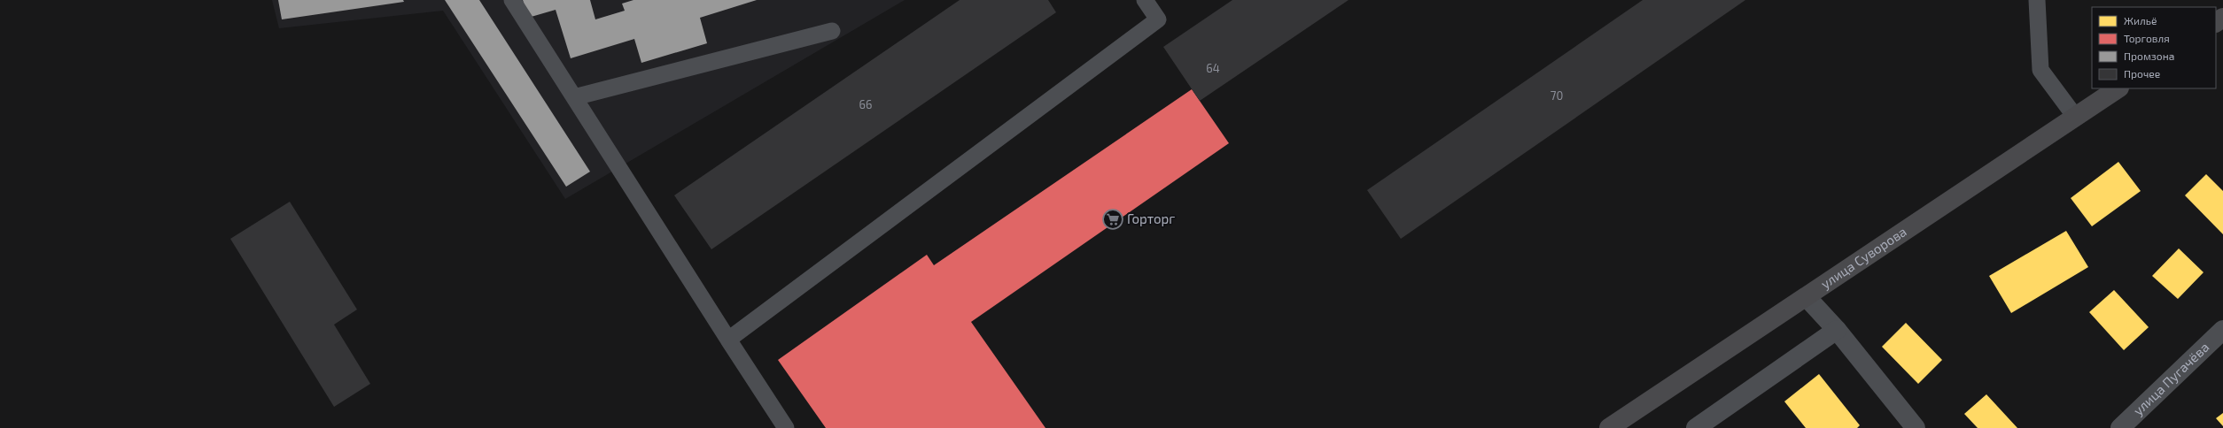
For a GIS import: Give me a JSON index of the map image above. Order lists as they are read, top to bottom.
{
  "streets": {
    "main road": ["улица Суворова"],
    "street": ["улица Пугачёва"]
  },
  "places": {
    "supermarket": ["Горторг"]
  },
  "house_numbers": ["64", "70", "66"],
  "legend": [
    "Жильё",
    "Торговля",
    "Промзона",
    "Прочее"
  ]
}
